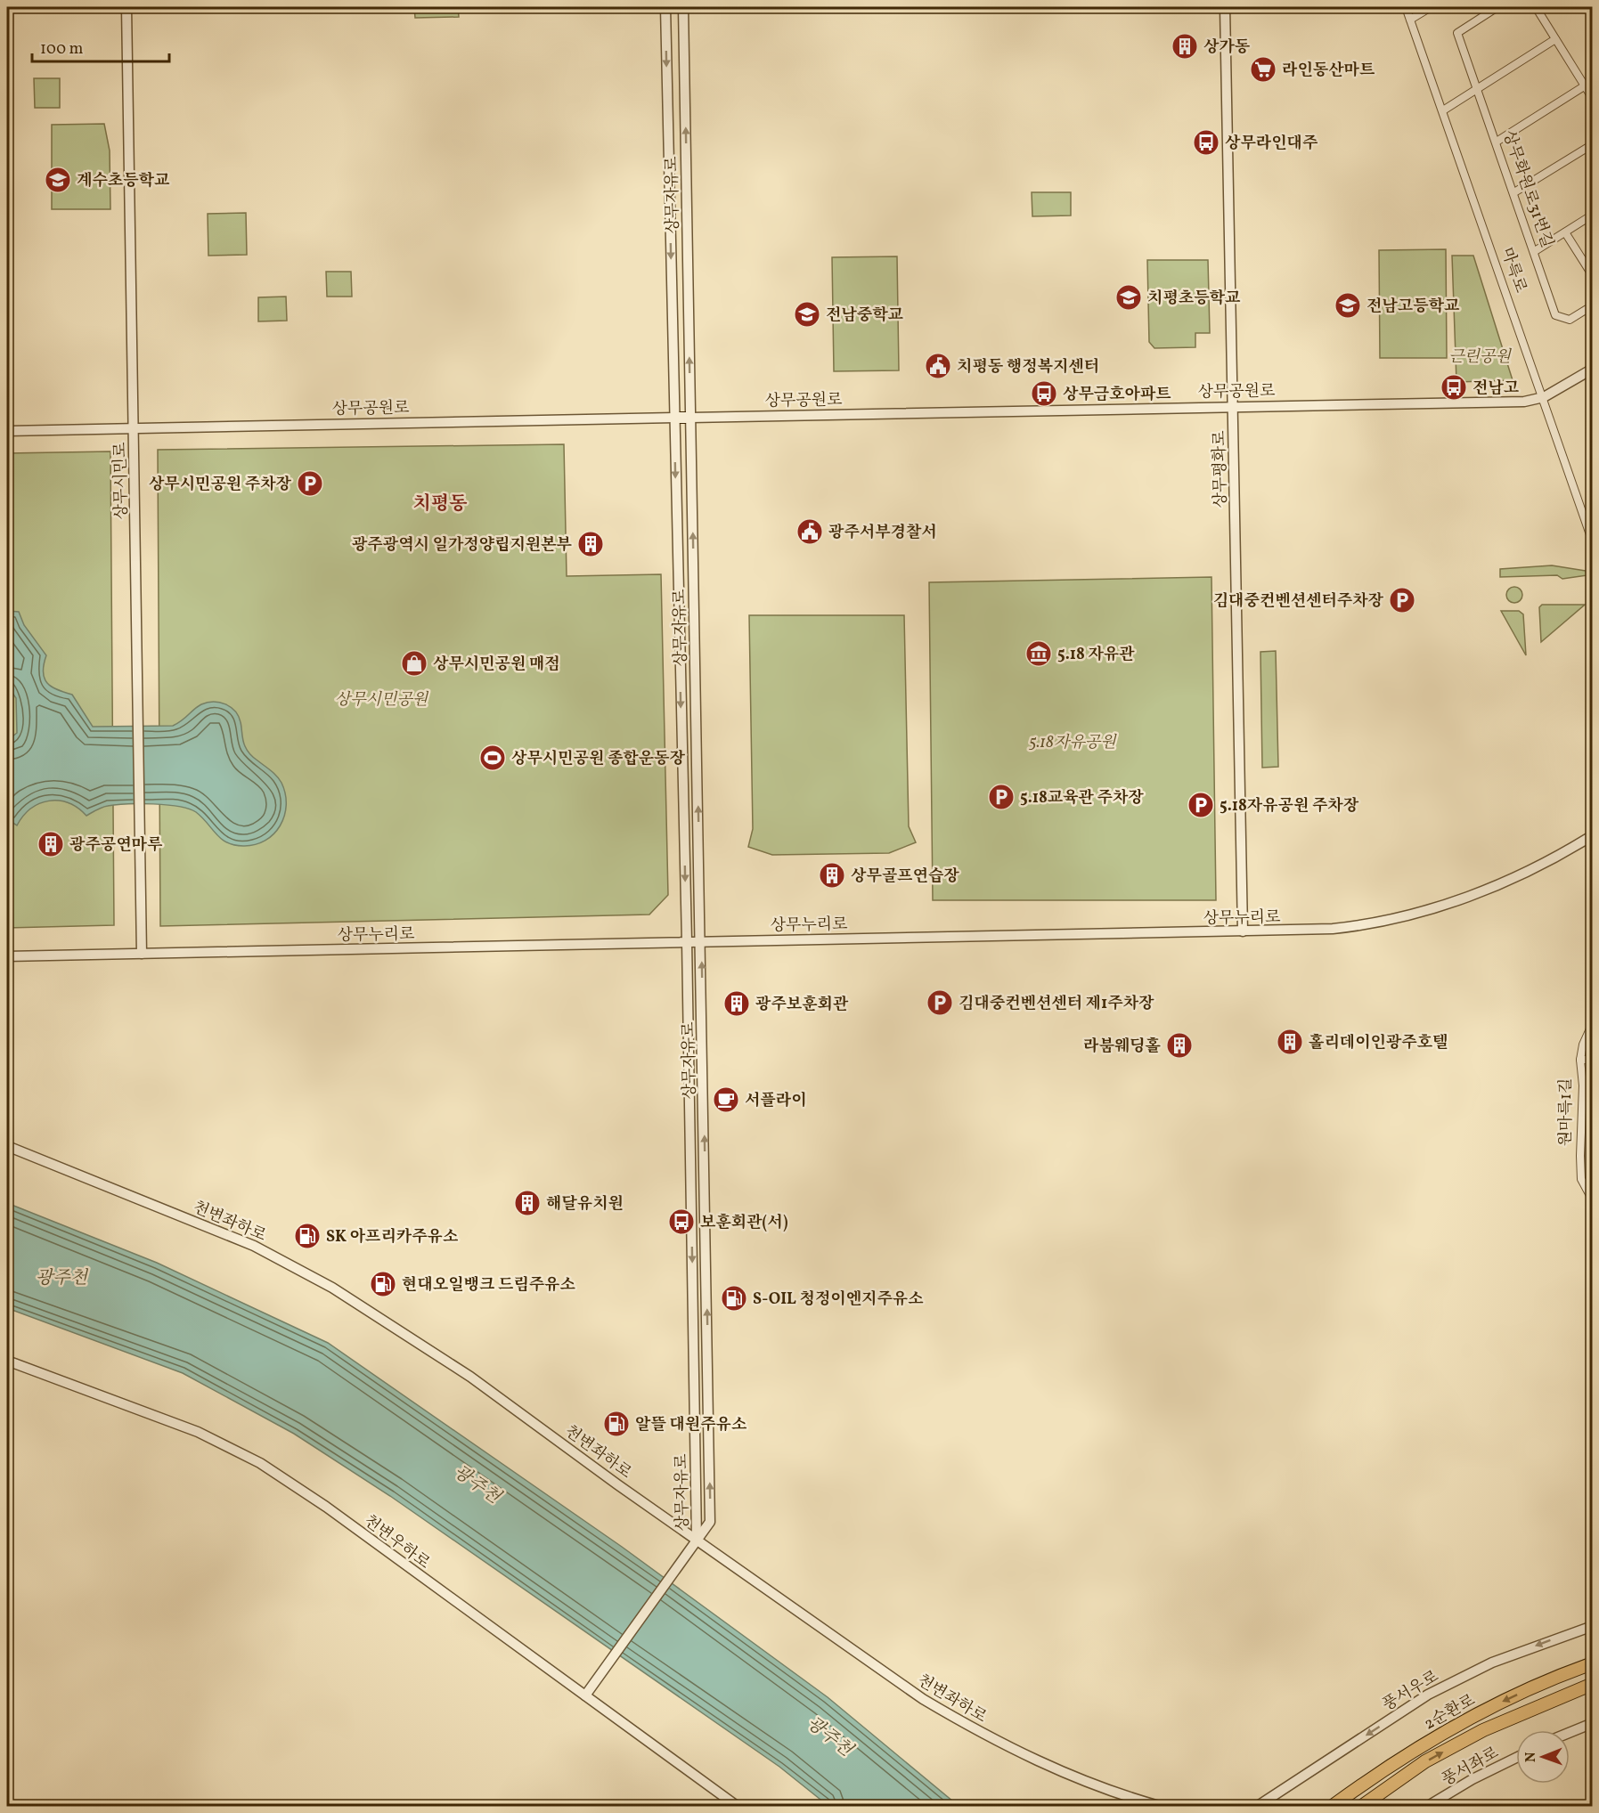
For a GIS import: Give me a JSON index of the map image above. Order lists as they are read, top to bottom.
{
  "streets": {
    "highway": ["2순환로"],
    "main road": ["상무공원로"],
    "street": [
      "상무화원로31번길",
      "상무자유로",
      "마륵로",
      "상무평화로",
      "상무시민로",
      "상무누리로",
      "원마륵1길",
      "천변좌하로",
      "천변우하로",
      "풍서우로",
      "풍서좌로"
    ]
  },
  "crossings": [
    ["상무자유로", "상무공원로"],
    ["상무자유로", "상무누리로"],
    ["상무자유로", "천변좌하로"],
    ["마륵로", "상무공원로"],
    ["상무공원로", "상무평화로"],
    ["상무공원로", "상무시민로"],
    ["상무평화로", "상무누리로"],
    ["상무시민로", "상무누리로"]
  ],
  "one_way": ["풍서우로"],
  "districts": ["치평동"],
  "water": ["광주천"],
  "parks": ["근린공원", "상무시민공원", "5.18자유공원"],
  "places": {
    "building": [
      "상가동",
      "광주광역시 일가정양립지원본부",
      "광주공연마루",
      "상무골프연습장",
      "광주보훈회관",
      "홀리데이인광주호텔",
      "라붐웨딩홀",
      "해달유치원"
    ],
    "supermarket": ["라인동산마트"],
    "bus stop": [
      "상무라인대주",
      "전남고",
      "상무금호아파트",
      "보훈회관(서)"
    ],
    "school or university": [
      "계수초등학교",
      "치평초등학교",
      "전남고등학교",
      "전남중학교"
    ],
    "public building": ["치평동 행정복지센터", "광주서부경찰서"],
    "parking": [
      "상무시민공원 주차장",
      "김대중컨벤션센터주차장",
      "5.18교육관 주차장",
      "5.18자유공원 주차장",
      "김대중컨벤션센터 제1주차장"
    ],
    "museum": ["5.18 자유관"],
    "shop": ["상무시민공원 매점"],
    "sports": ["상무시민공원 종합운동장"],
    "cafe": ["서플라이"],
    "fuel station": [
      "SK 아프리카주유소",
      "현대오일뱅크 드림주유소",
      "S-OIL 청정이엔지주유소",
      "알뜰 대원주유소"
    ]
  },
  "scale_bar": "100 m",
  "north": "left"
}
